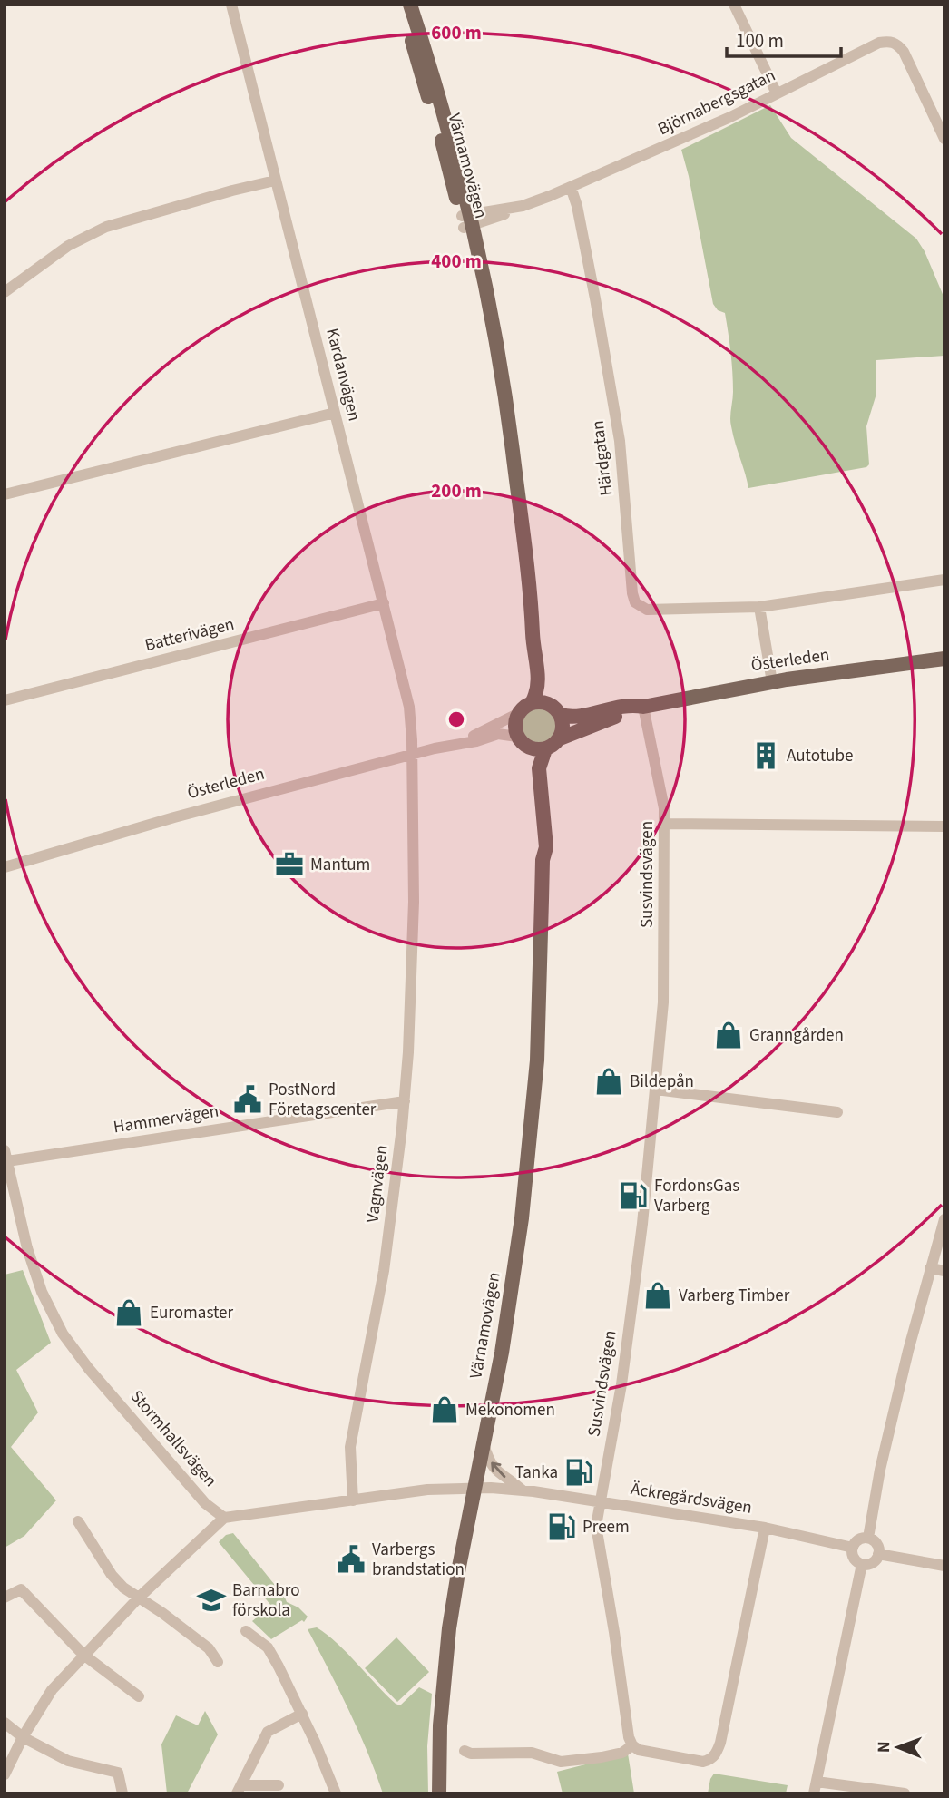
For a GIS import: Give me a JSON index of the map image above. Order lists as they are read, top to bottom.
{
  "streets": {
    "main road": ["Värnamovägen", "Österleden"],
    "street": [
      "Björnabergsgatan",
      "Kardanvägen",
      "Härdgatan",
      "Batterivägen",
      "Susvindsvägen",
      "Hammervägen",
      "Vagnvägen",
      "Stormhallsvägen",
      "Äckregårdsvägen"
    ]
  },
  "crossings": [
    ["Björnabergsgatan", "Värnamovägen"],
    ["Björnabergsgatan", "Härdgatan"],
    ["Värnamovägen", "Österleden"],
    ["Värnamovägen", "Äckregårdsvägen"],
    ["Kardanvägen", "Batterivägen"],
    ["Kardanvägen", "Österleden"],
    ["Kardanvägen", "Vagnvägen"],
    ["Österleden", "Susvindsvägen"],
    ["Österleden", "Vagnvägen"],
    ["Susvindsvägen", "Äckregårdsvägen"],
    ["Hammervägen", "Vagnvägen"],
    ["Hammervägen", "Stormhallsvägen"]
  ],
  "places": {
    "building": ["Autotube"],
    "office": ["Mantum"],
    "shop": [
      "Granngården",
      "Bildepån",
      "Varberg Timber",
      "Euromaster",
      "Mekonomen"
    ],
    "public building": ["PostNord Företagscenter", "Varbergs brandstation"],
    "fuel station": ["FordonsGas Varberg", "Tanka", "Preem"],
    "school or university": ["Barnabro förskola"]
  },
  "scale_bar": "100 m",
  "north": "left",
  "rings": ["600 m", "400 m", "200 m"]
}
